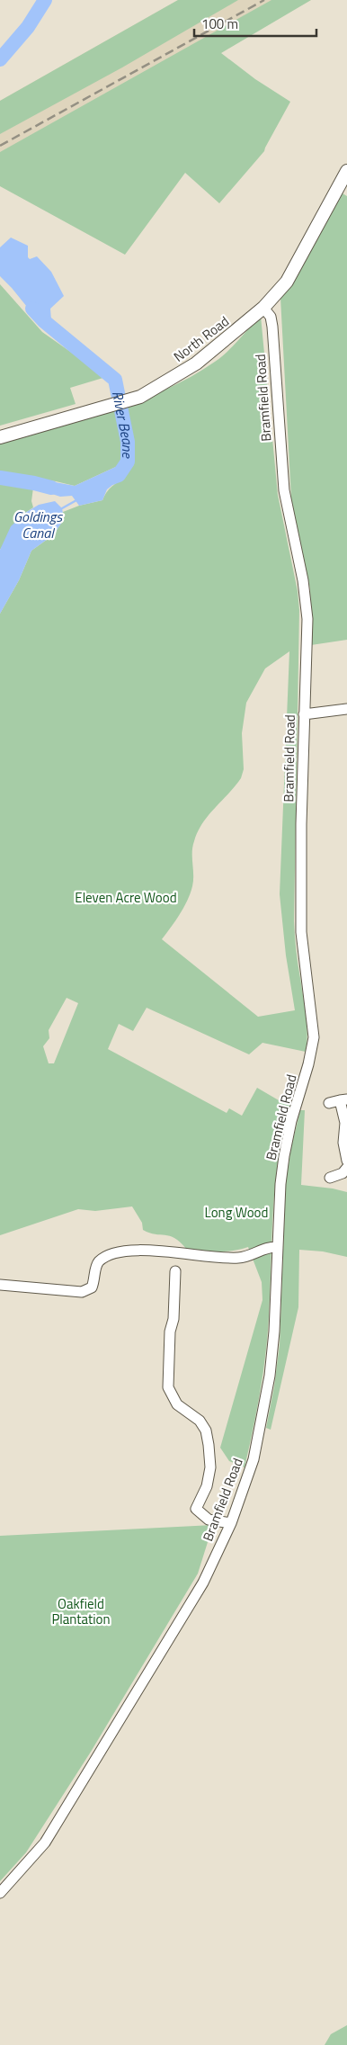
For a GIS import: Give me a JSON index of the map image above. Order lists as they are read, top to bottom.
{
  "streets": {
    "main road": ["North Road"],
    "street": ["Bramfield Road"]
  },
  "crossings": [
    ["North Road", "Bramfield Road"]
  ],
  "water": ["River Beane", "Goldings Canal"],
  "parks": ["Eleven Acre Wood", "Long Wood", "Oakfield Plantation"],
  "scale_bar": "100 m"
}
